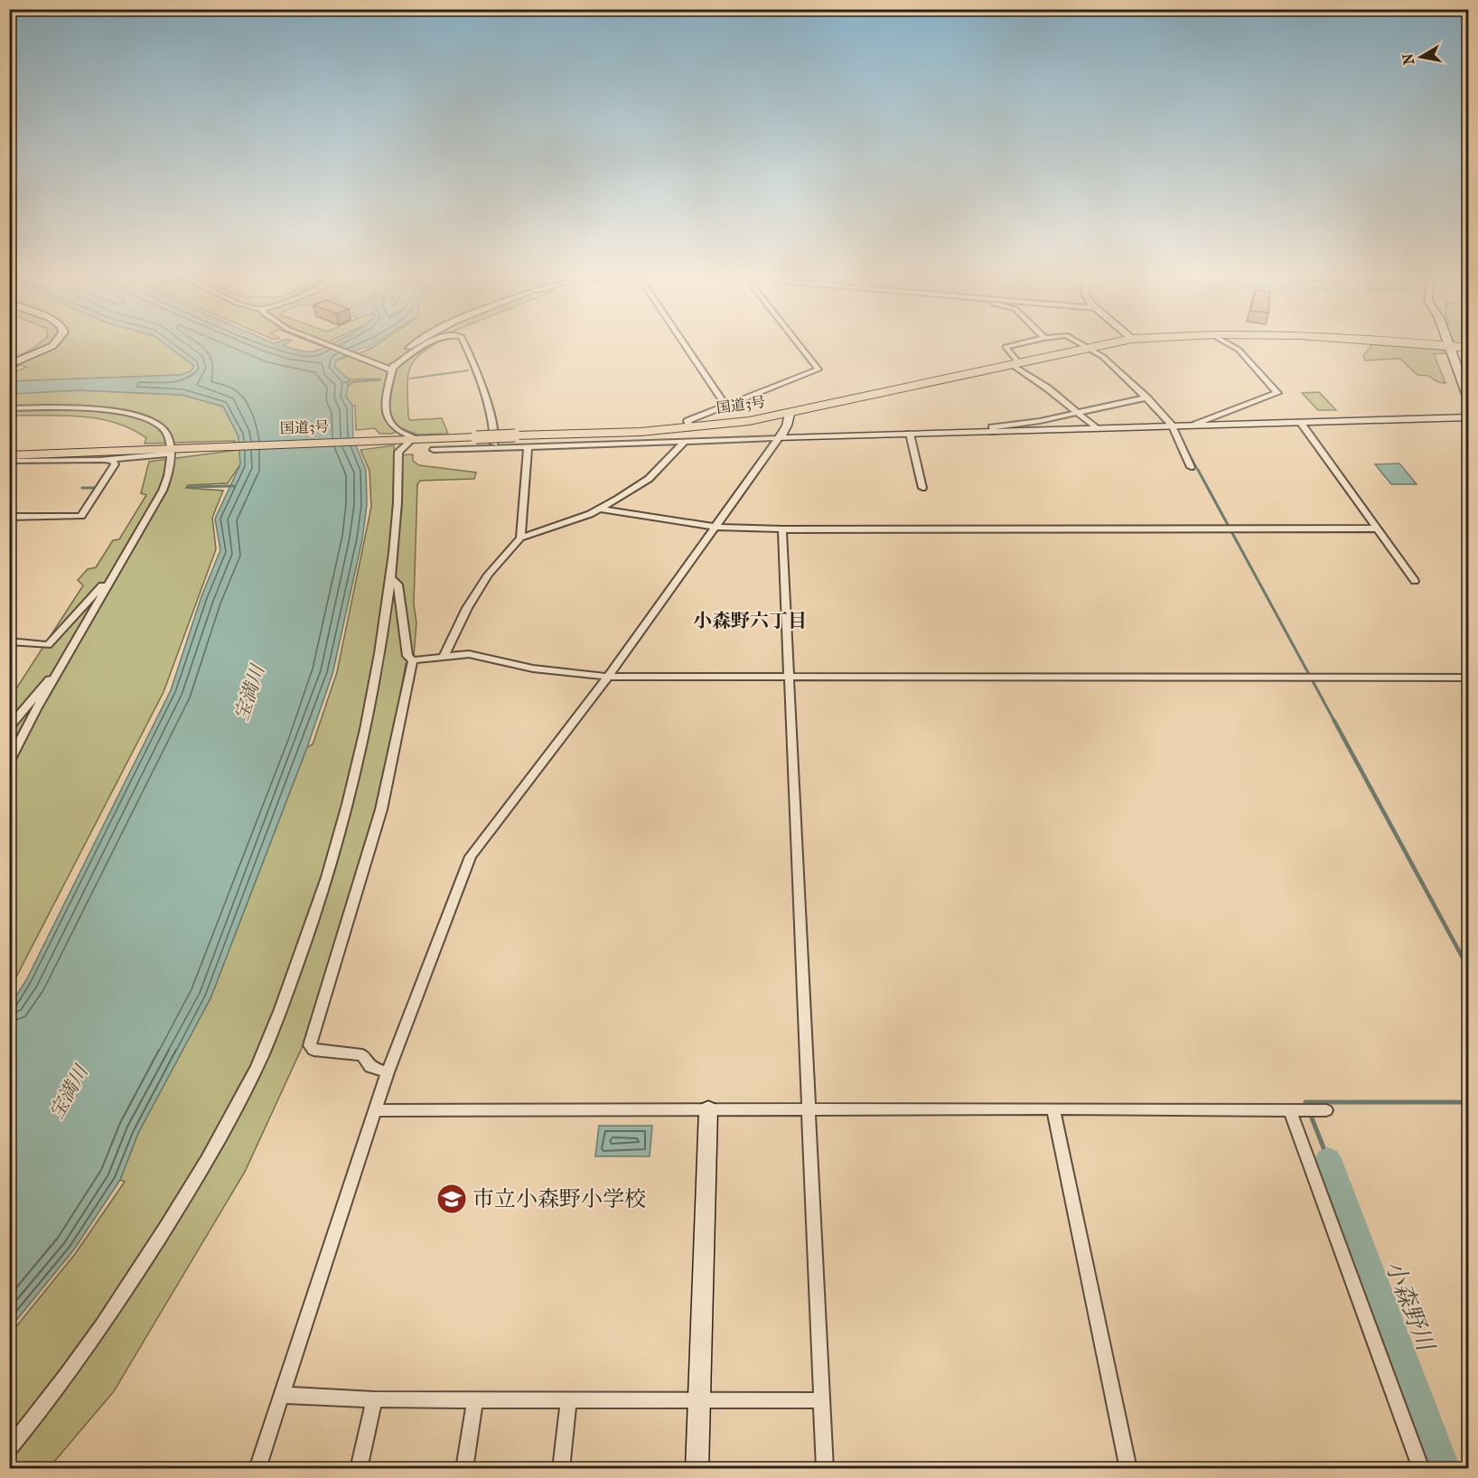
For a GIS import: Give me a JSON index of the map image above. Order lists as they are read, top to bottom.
{
  "streets": {
    "highway": ["国道3号"]
  },
  "districts": ["小森野六丁目"],
  "water": ["宝満川", "小森野川"],
  "places": {
    "school or university": ["市立小森野小学校"]
  },
  "north": "left"
}
